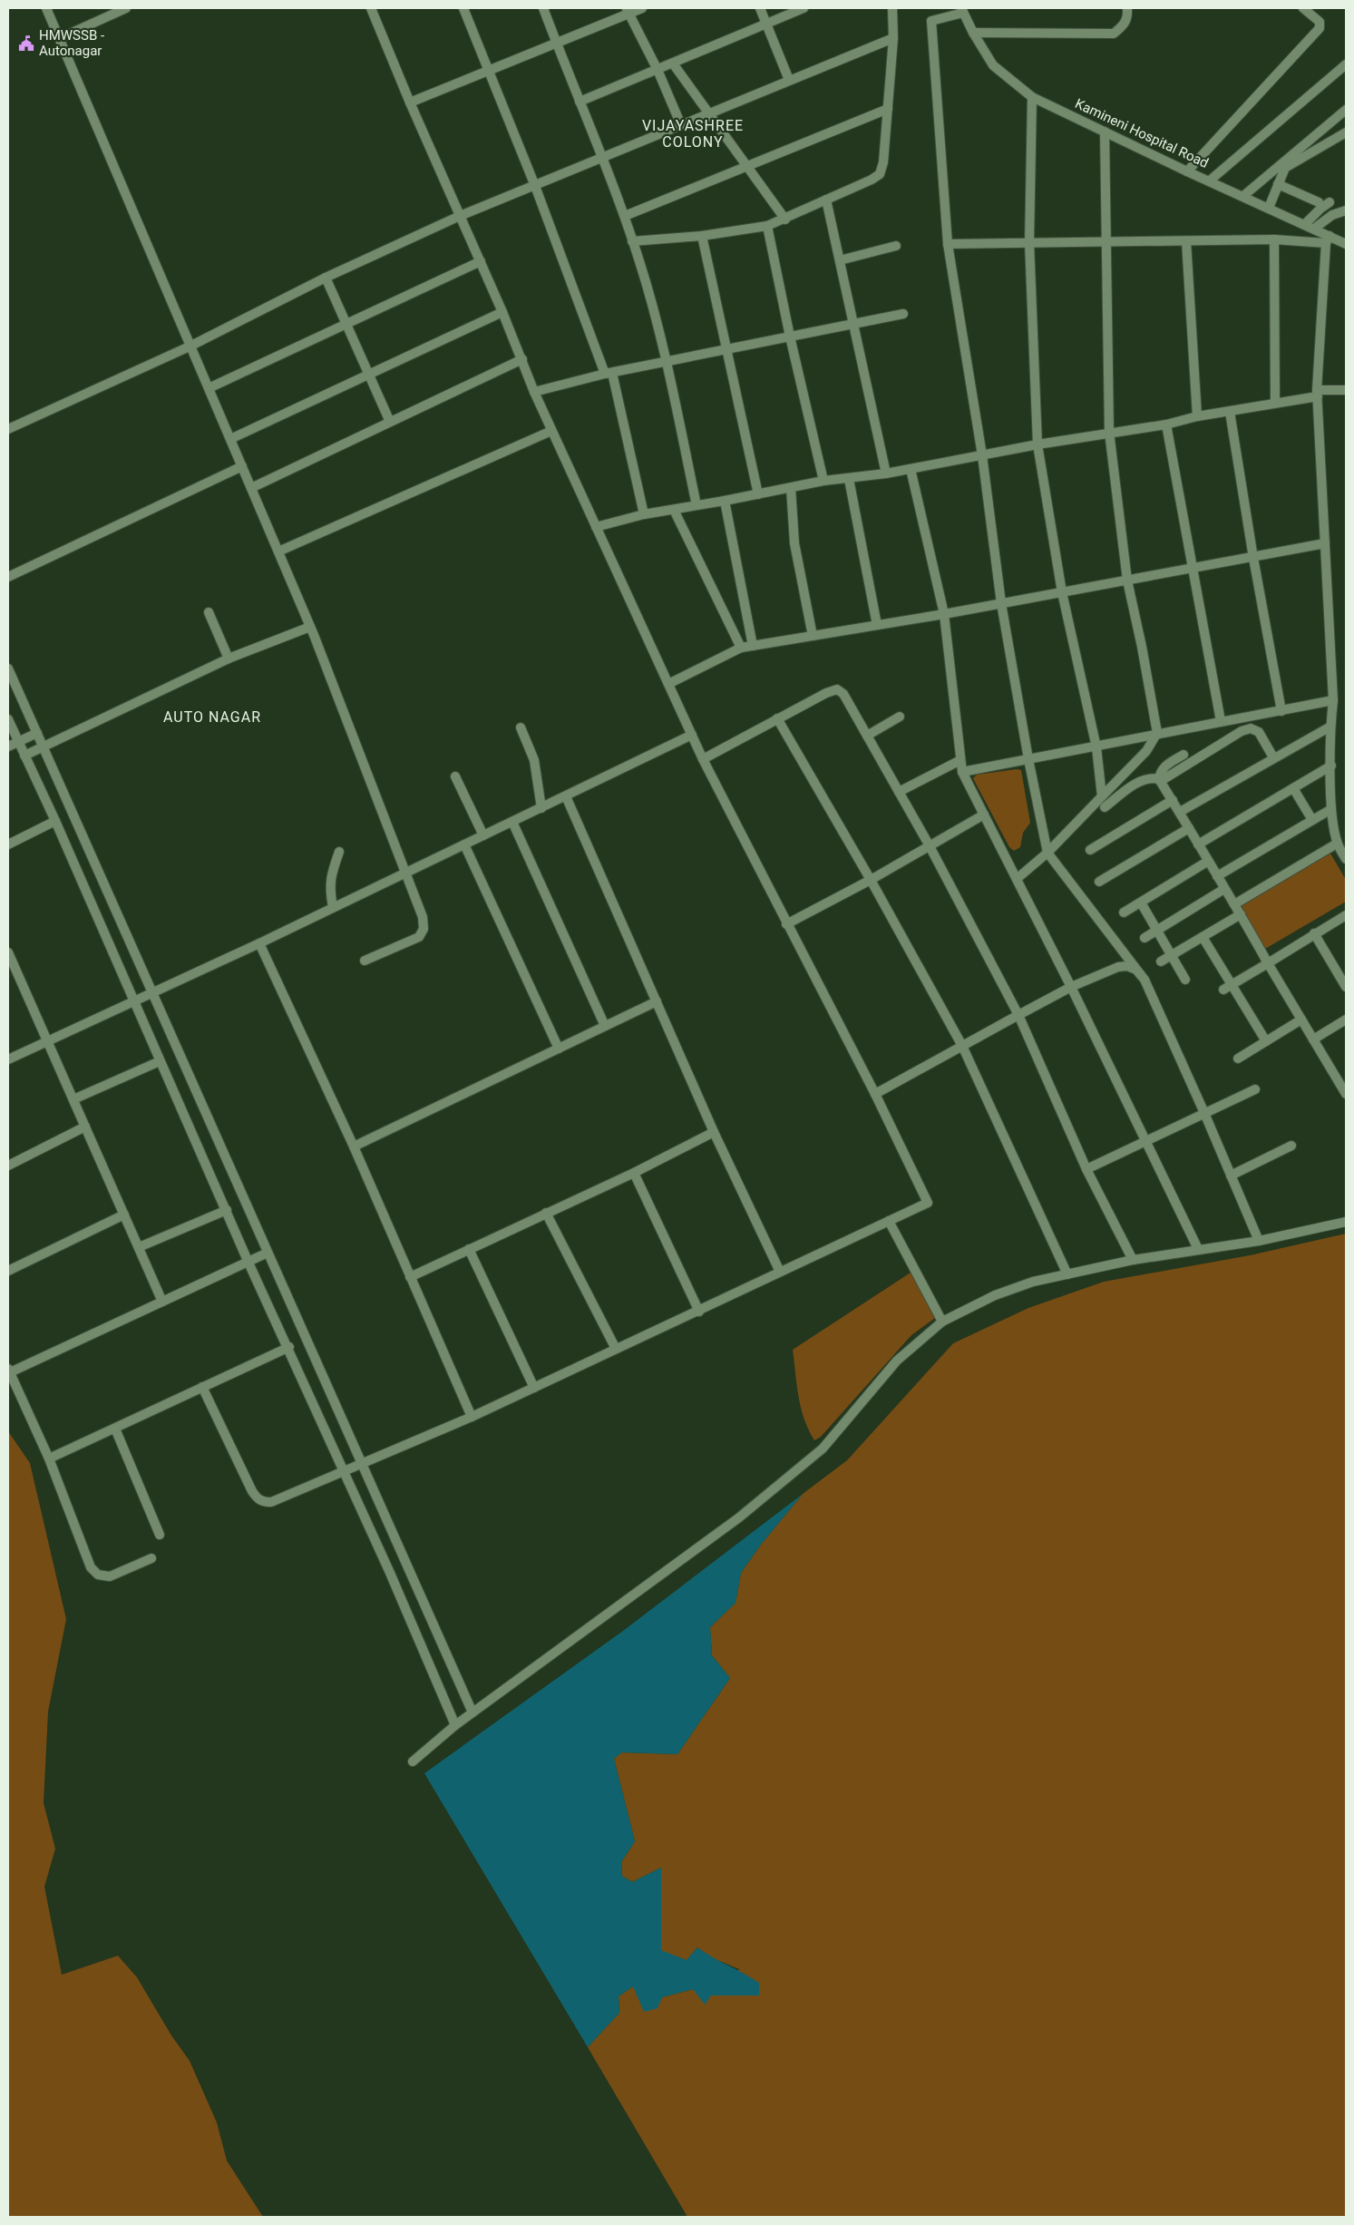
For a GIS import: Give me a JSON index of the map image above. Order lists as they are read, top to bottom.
{
  "streets": {
    "street": ["Kamineni Hospital Road"]
  },
  "districts": ["VIJAYASHREE COLONY", "AUTO NAGAR"],
  "places": {
    "public building": ["HMWSSB - Autonagar"]
  }
}
